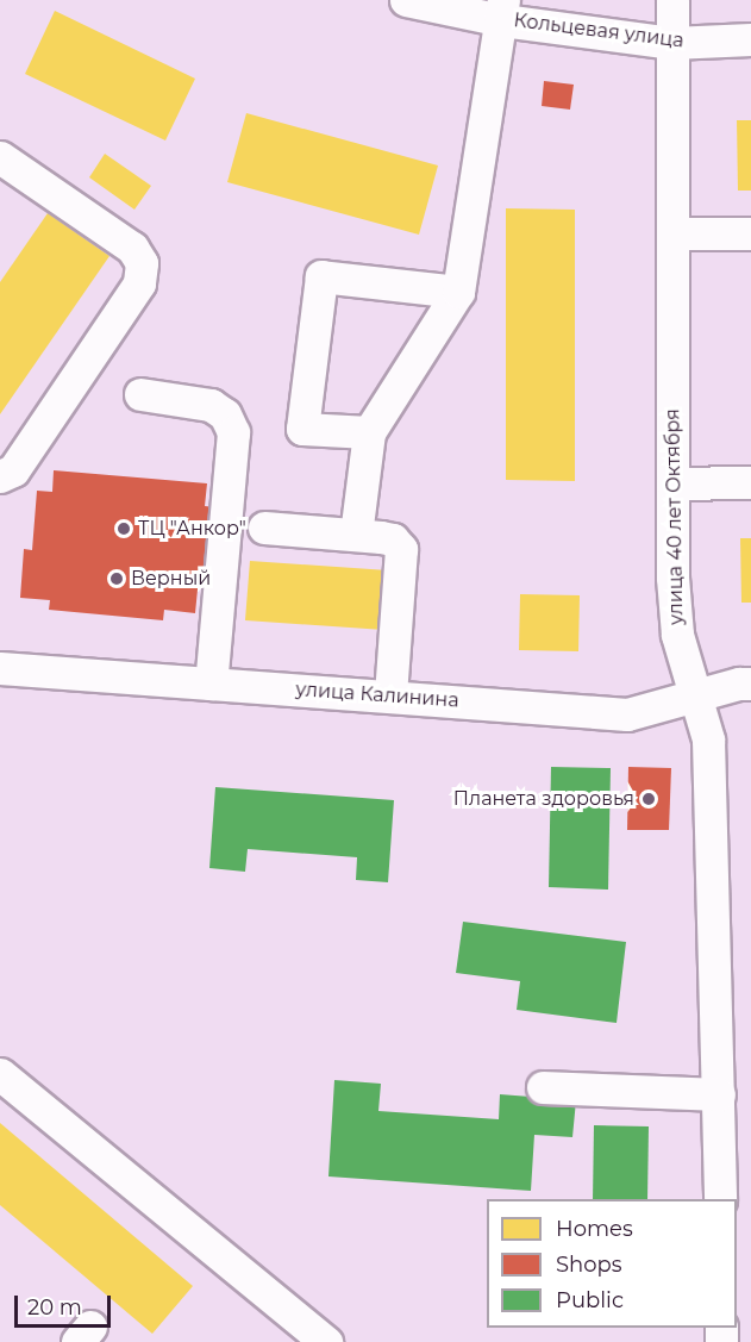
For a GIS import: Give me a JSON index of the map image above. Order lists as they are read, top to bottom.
{
  "streets": {
    "street": ["Кольцевая улица", "улица 40 лет Октября", "улица Калинина"]
  },
  "crossings": [
    ["Кольцевая улица", "улица 40 лет Октября"],
    ["улица 40 лет Октября", "улица Калинина"]
  ],
  "places": ["ТЦ \"Анкор\"", "Верный", "Планета здоровья"],
  "legend": ["Homes", "Shops", "Public"],
  "scale_bar": "20 m"
}
